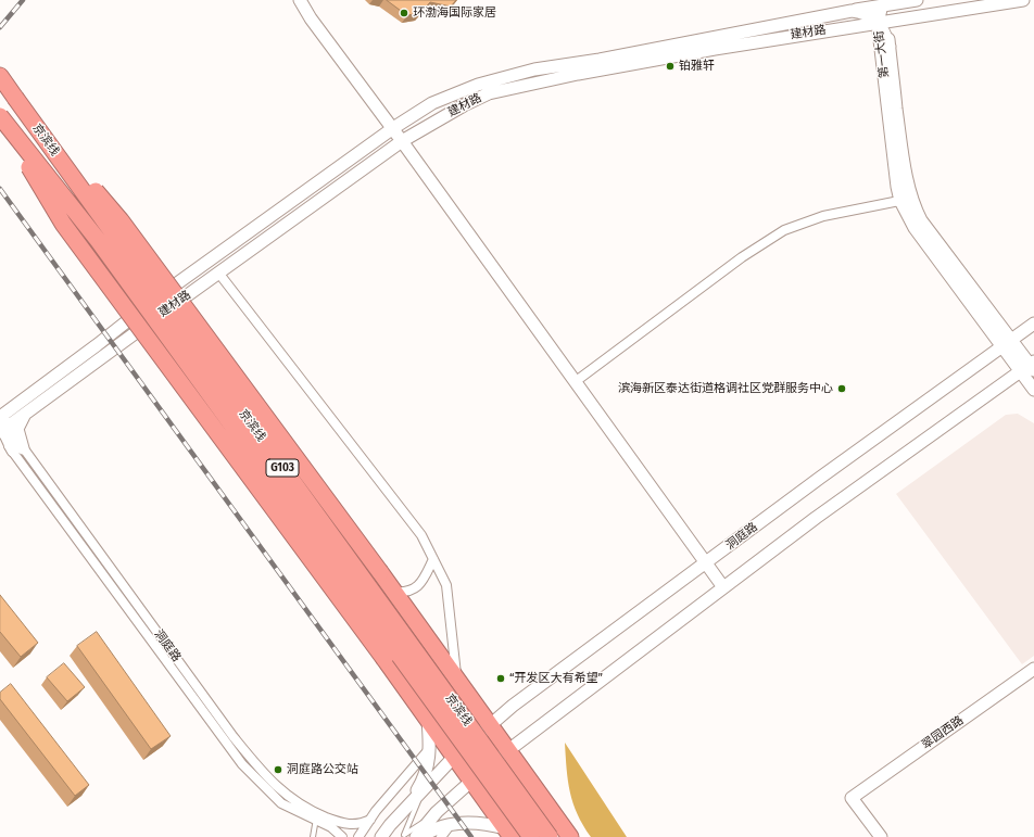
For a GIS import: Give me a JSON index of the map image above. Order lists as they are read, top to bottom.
{
  "streets": {
    "highway": ["京滨线", "G103"],
    "street": [
      "建材路",
      "第一大街",
      "洞庭路",
      "翠园西路"
    ]
  },
  "crossings": [
    ["建材路", "第一大街"],
    ["第一大街", "洞庭路"]
  ],
  "places": [
    "环渤海国际家居",
    "铂雅轩",
    "滨海新区泰达街道格调社区党群服务中心",
    "“开发区大有希望”",
    "洞庭路公交站"
  ]
}
